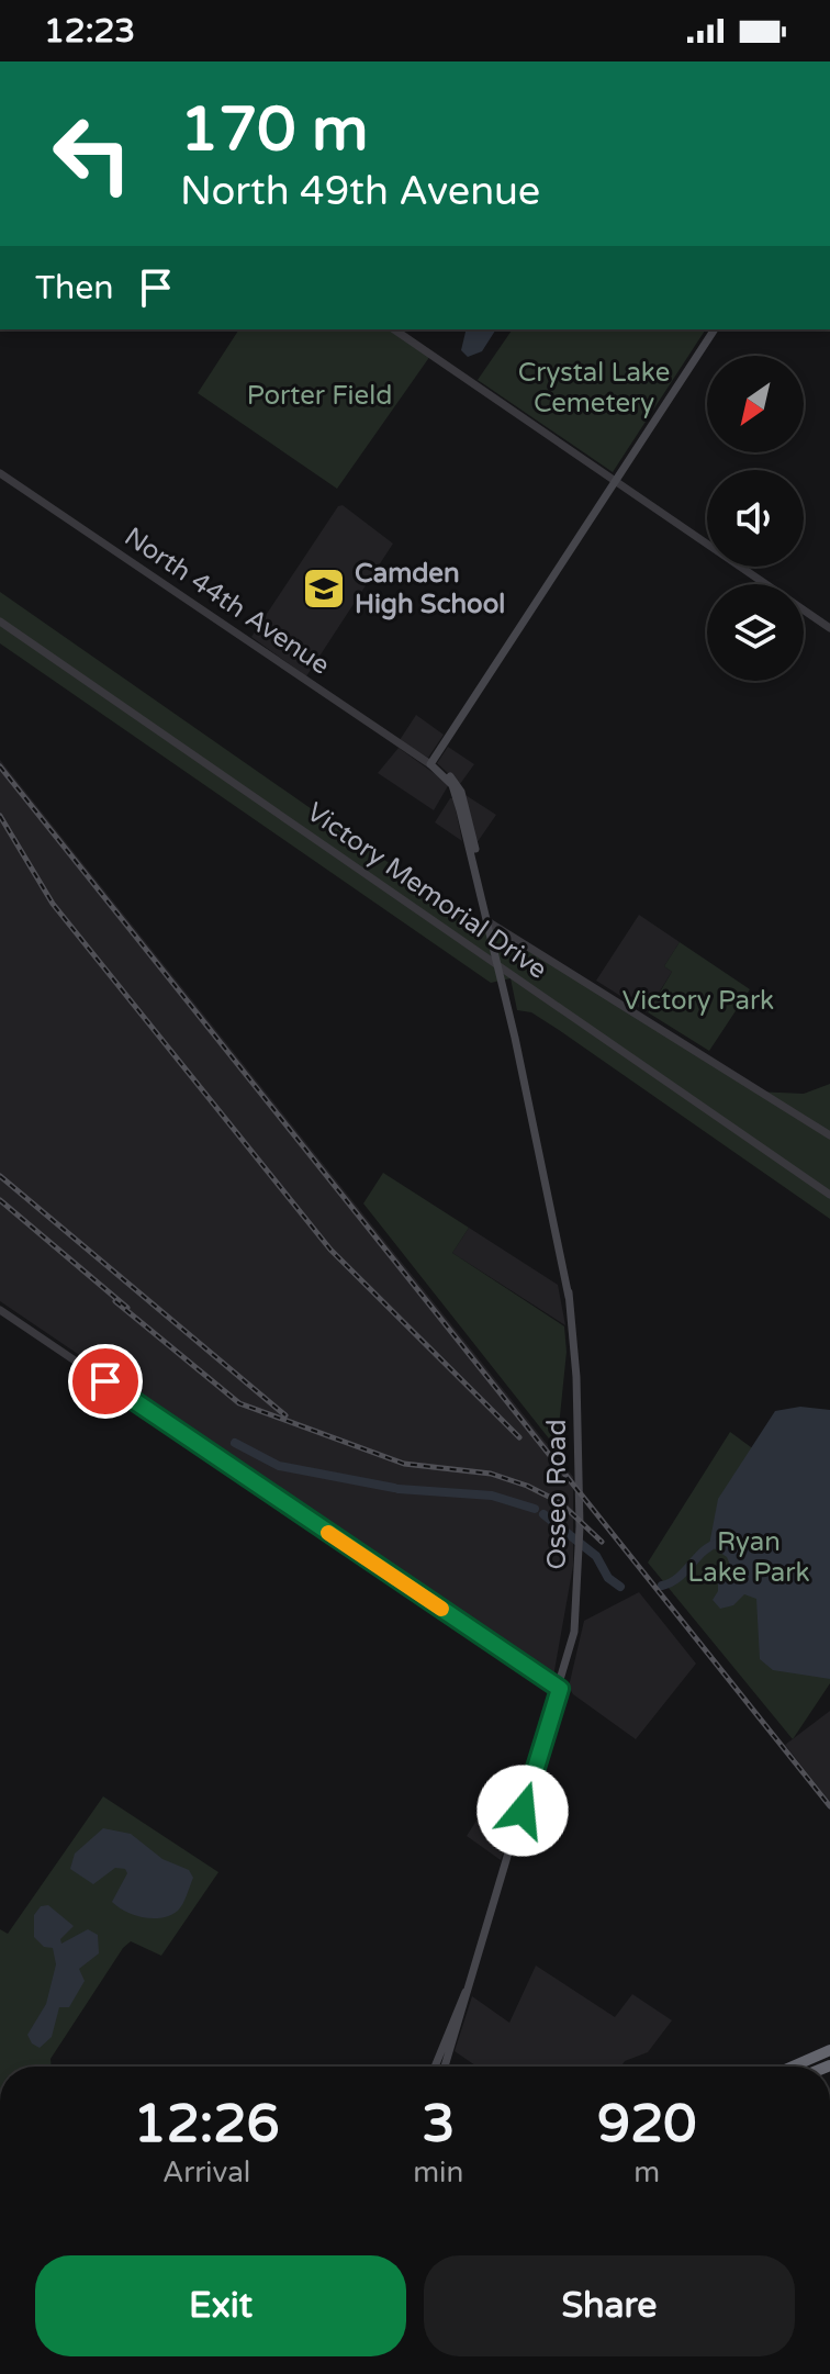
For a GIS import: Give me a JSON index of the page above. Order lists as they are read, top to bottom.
{
  "streets": {
    "main road": ["Osseo Road"],
    "street": ["North 44th Avenue", "Victory Memorial Drive"]
  },
  "crossings": [
    ["North 44th Avenue", "Osseo Road"],
    ["Victory Memorial Drive", "Osseo Road"]
  ],
  "parks": [
    "Crystal Lake Cemetery",
    "Porter Field",
    "Victory Park",
    "Ryan Lake Park"
  ],
  "places": {
    "school or university": ["Camden High School"]
  },
  "north": "bottom left",
  "page": {
    "status": "12:23",
    "turn": ["170 m", "North 49th Avenue"],
    "then": "Then",
    "eta": [
      "12:26",
      "Arrival",
      "3",
      "min",
      "920",
      "m"
    ],
    "buttons": ["Exit", "Share"]
  }
}
